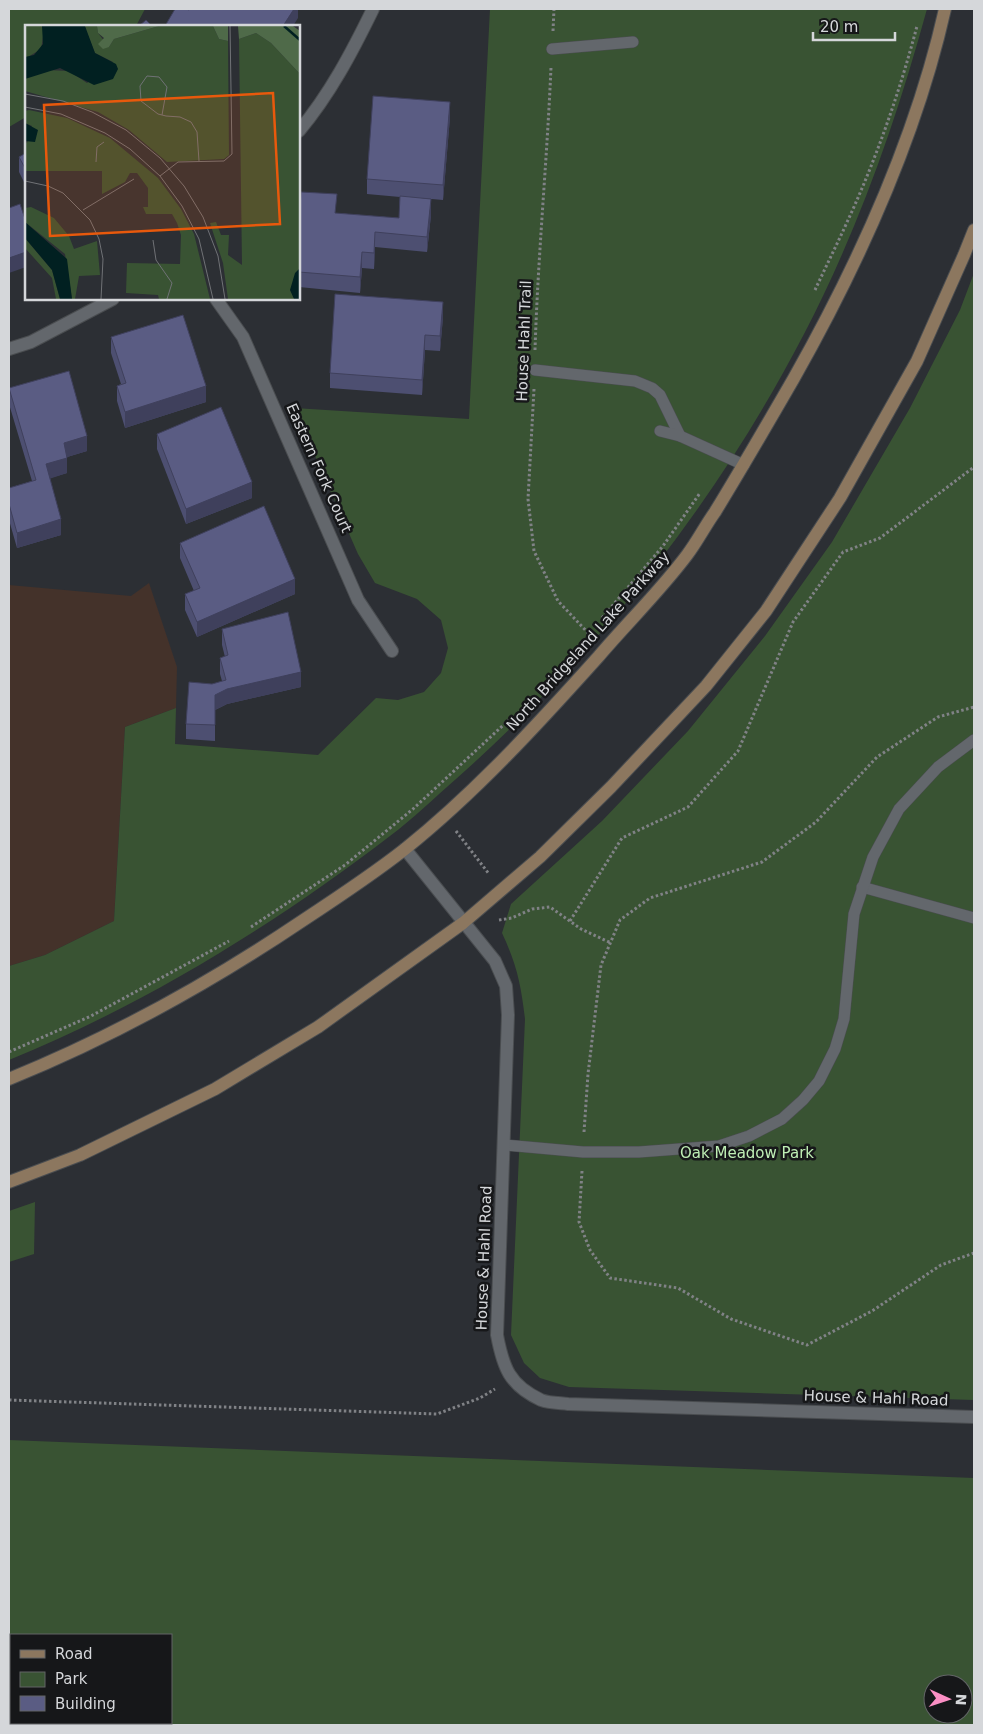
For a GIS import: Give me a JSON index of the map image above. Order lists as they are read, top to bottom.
{
  "streets": {
    "main road": ["North Bridgeland Lake Parkway"],
    "street": ["Eastern Fork Court", "House & Hahl Road"],
    "path": ["House Hahl Trail"]
  },
  "crossings": [
    ["House Hahl Trail", "North Bridgeland Lake Parkway"],
    ["North Bridgeland Lake Parkway", "House & Hahl Road"]
  ],
  "parks": ["Oak Meadow Park"],
  "legend": ["Road", "Park", "Building"],
  "scale_bar": "20 m",
  "north": "right"
}
